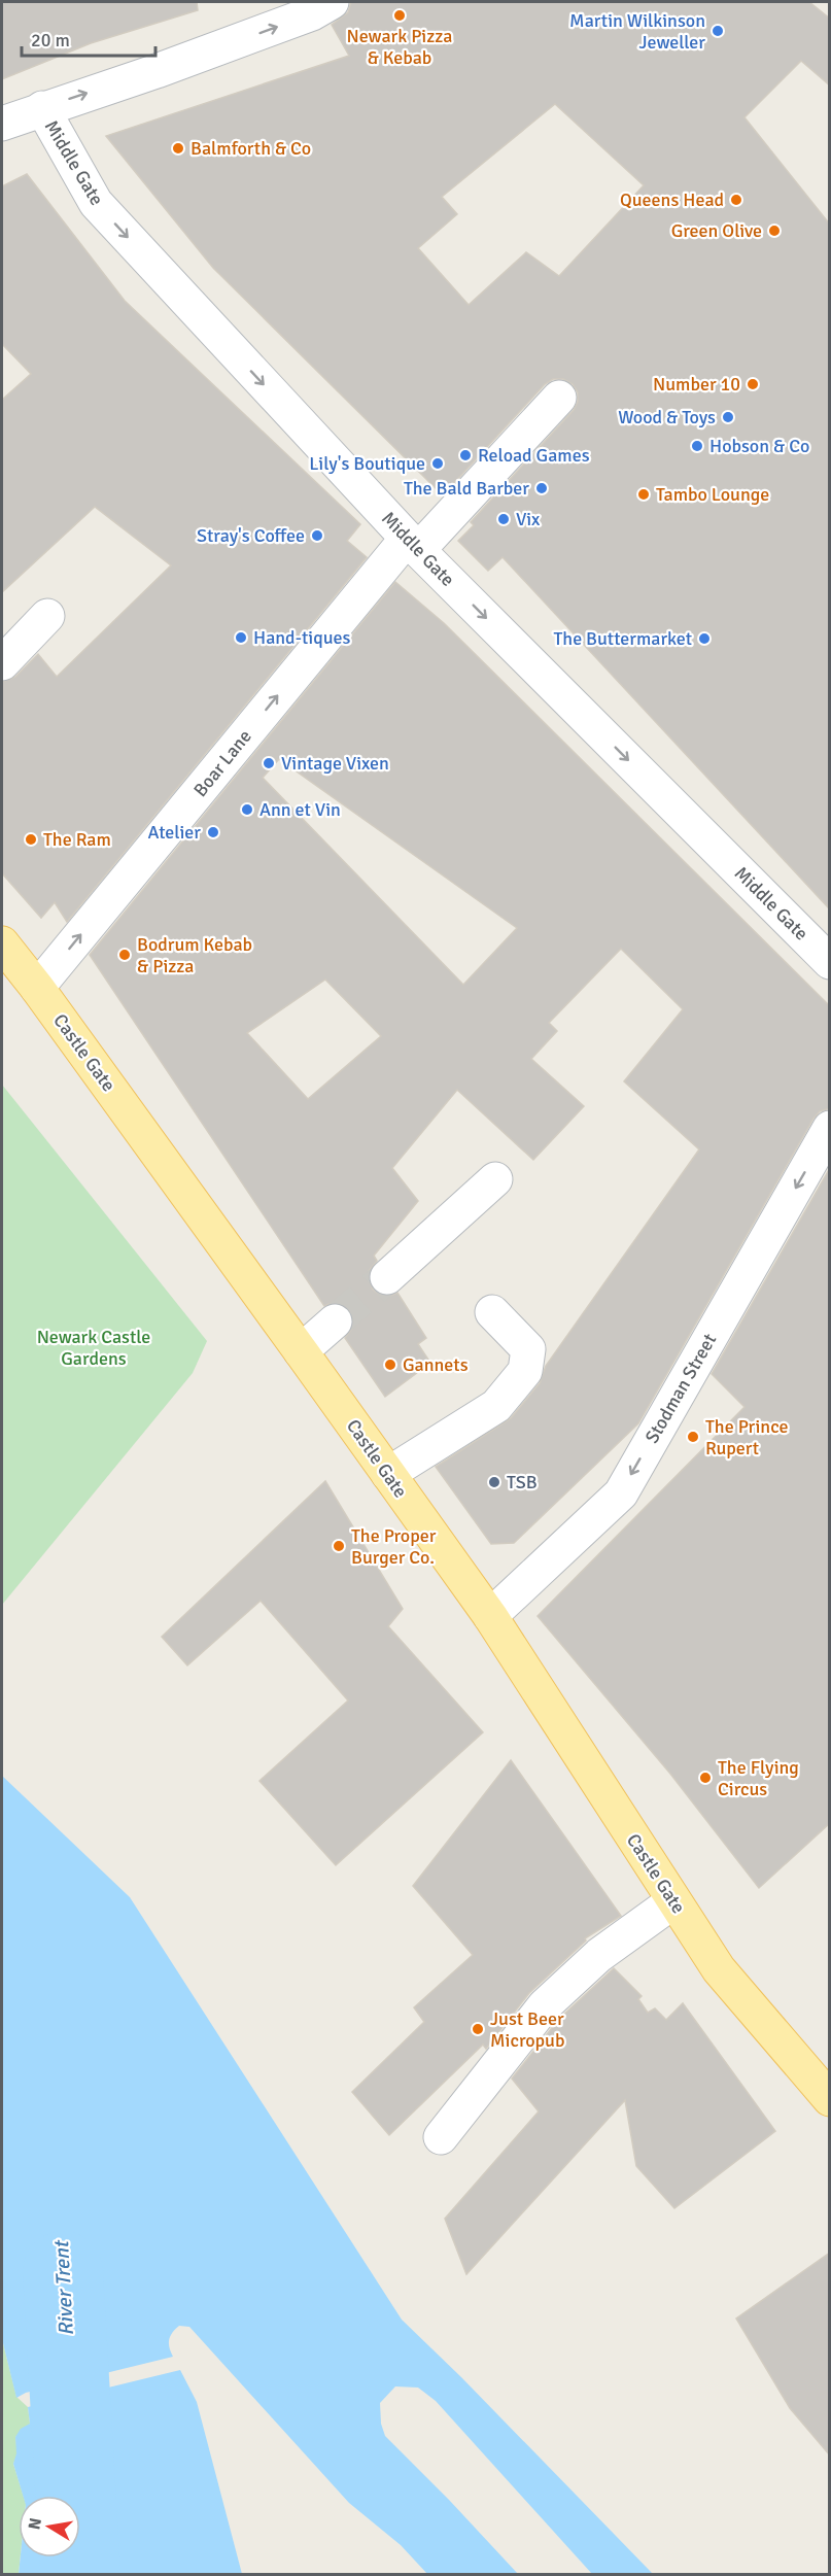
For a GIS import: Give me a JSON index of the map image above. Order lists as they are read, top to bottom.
{
  "streets": {
    "main road": ["Castle Gate"],
    "street": ["Middle Gate", "Boar Lane", "Stodman Street"]
  },
  "crossings": [
    ["Middle Gate", "Boar Lane"],
    ["Boar Lane", "Castle Gate"],
    ["Castle Gate", "Stodman Street"]
  ],
  "one_way": ["Middle Gate", "Boar Lane", "Stodman Street"],
  "water": ["River Trent"],
  "parks": ["Newark Castle Gardens"],
  "places": [
    "Newark Pizza & Kebab",
    "Martin Wilkinson Jeweller",
    "Balmforth & Co",
    "Queens Head",
    "Green Olive",
    "Number 10",
    "Wood & Toys",
    "Hobson & Co",
    "Reload Games",
    "Lily's Boutique",
    "The Bald Barber",
    "Tambo Lounge",
    "Vix",
    "Stray's Coffee",
    "Hand-tiques",
    "The Buttermarket",
    "Vintage Vixen",
    "Ann et Vin",
    "Atelier",
    "The Ram",
    "Bodrum Kebab & Pizza",
    "Gannets",
    "The Prince Rupert",
    "TSB",
    "The Proper Burger Co.",
    "The Flying Circus",
    "Just Beer Micropub"
  ],
  "scale_bar": "20 m",
  "north": "left"
}
